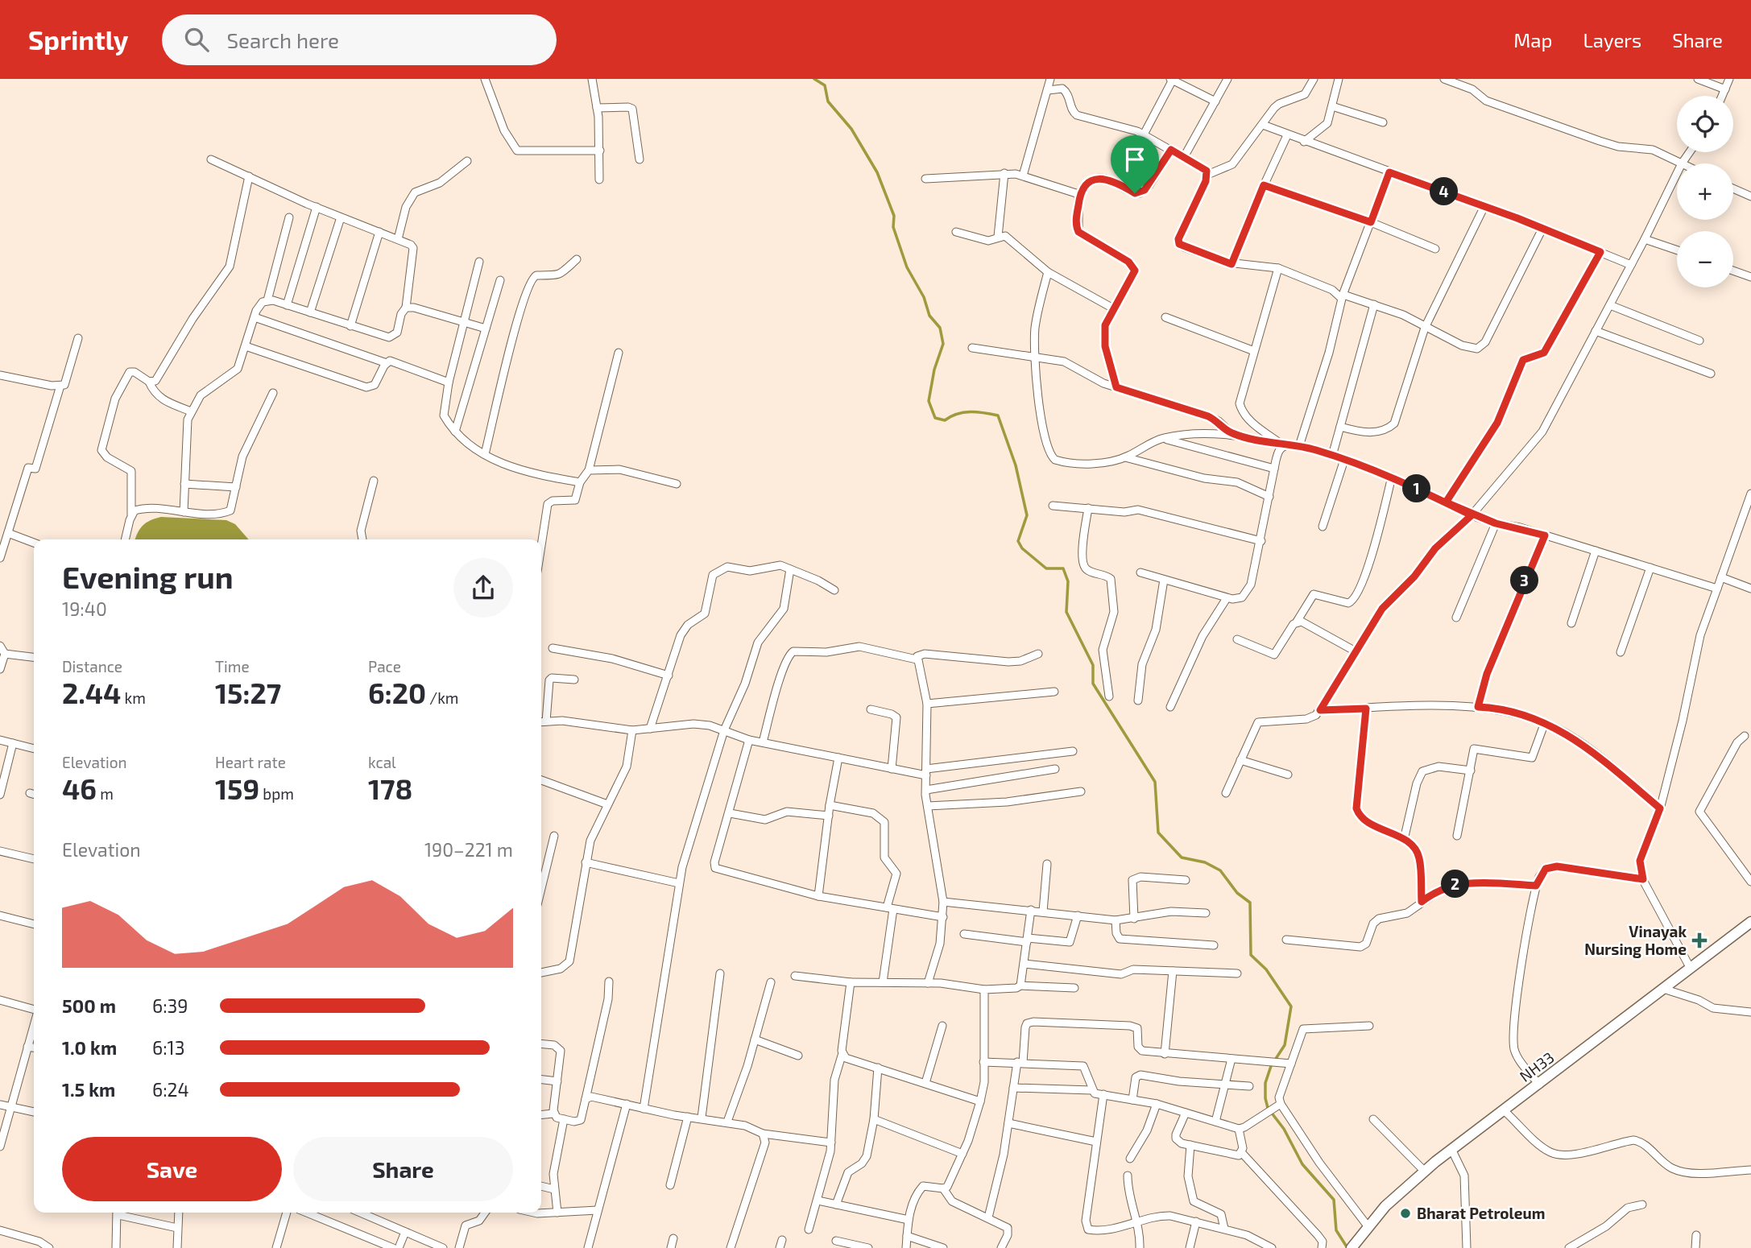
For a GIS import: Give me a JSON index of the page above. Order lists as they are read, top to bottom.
{
  "streets": {
    "main road": ["NH33"]
  },
  "places": {
    "health": ["Vinayak Nursing Home"],
    "other": ["Bharat Petroleum"]
  },
  "page": {
    "header": "Sprintly",
    "search": "Search here",
    "nav": ["Map", "Layers", "Share"],
    "map_buttons": ["+", "−"],
    "pins": [
      "4",
      "1",
      "3",
      "2"
    ],
    "heading": ["Evening run", "19:40"],
    "stats": [
      ["Distance", "2.44 km"],
      ["Time", "15:27"],
      ["Pace", "6:20 /km"],
      ["Elevation", "46 m"],
      ["Heart rate", "159 bpm"],
      ["kcal", "178"]
    ],
    "chart": ["Elevation", "190–221 m"],
    "list": [
      {
        "name": "500 m",
        "note": "6:39"
      },
      {
        "name": "1.0 km",
        "note": "6:13"
      },
      {
        "name": "1.5 km",
        "note": "6:24"
      }
    ],
    "buttons": ["Save", "Share"]
  }
}
